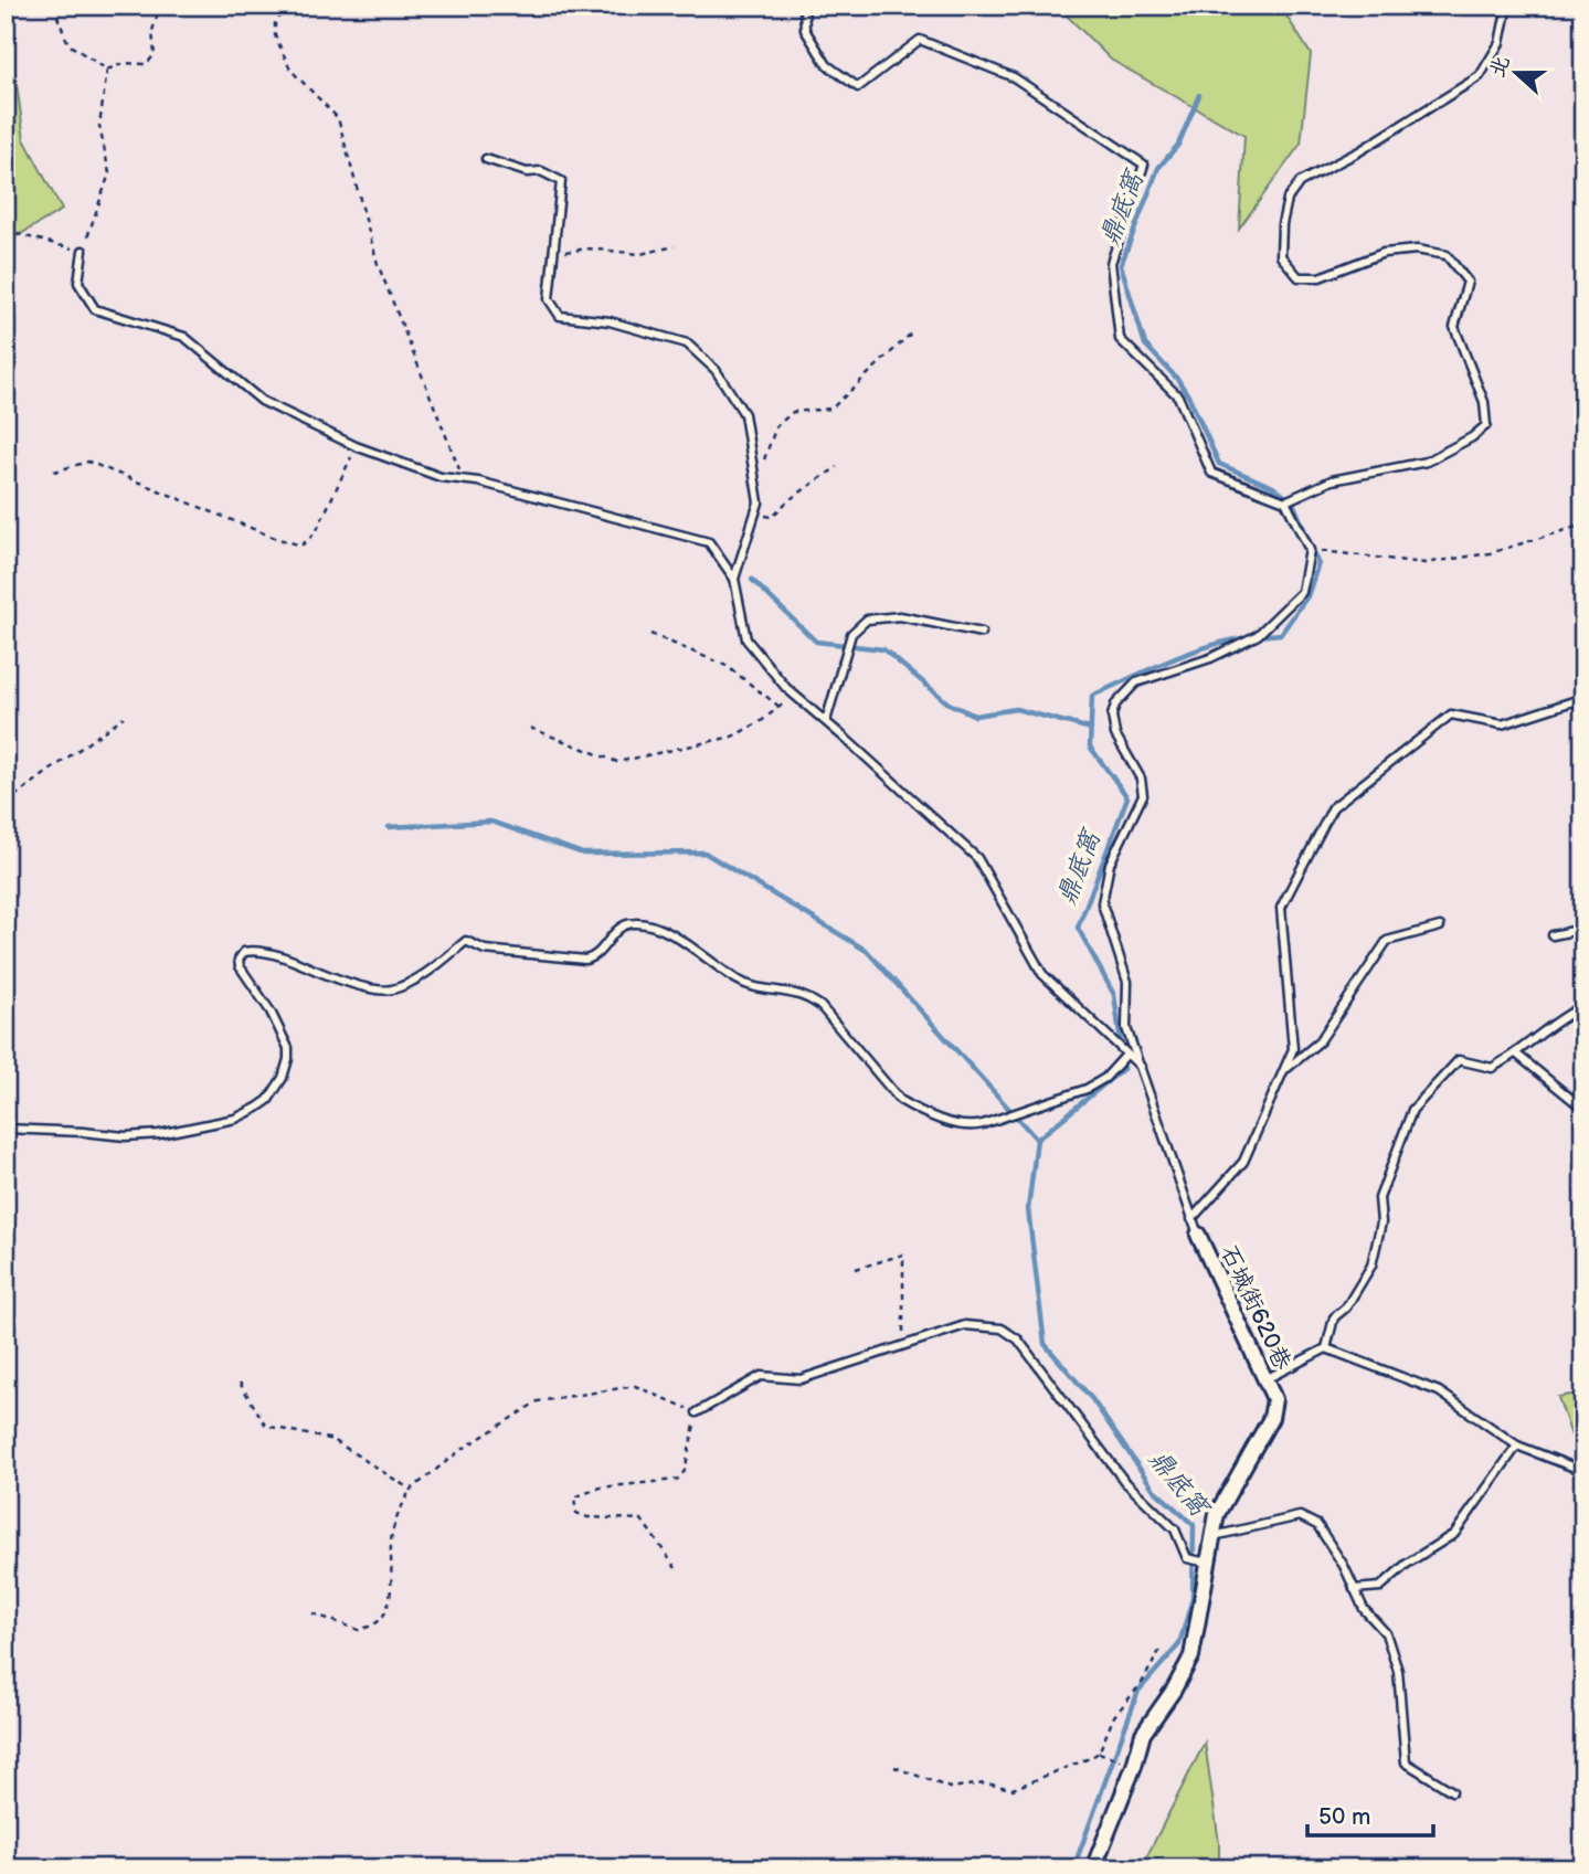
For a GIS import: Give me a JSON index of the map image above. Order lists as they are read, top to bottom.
{
  "streets": {
    "street": ["石城街620巷"]
  },
  "water": ["鼎底窩"],
  "scale_bar": "50 m",
  "north": "left"
}
